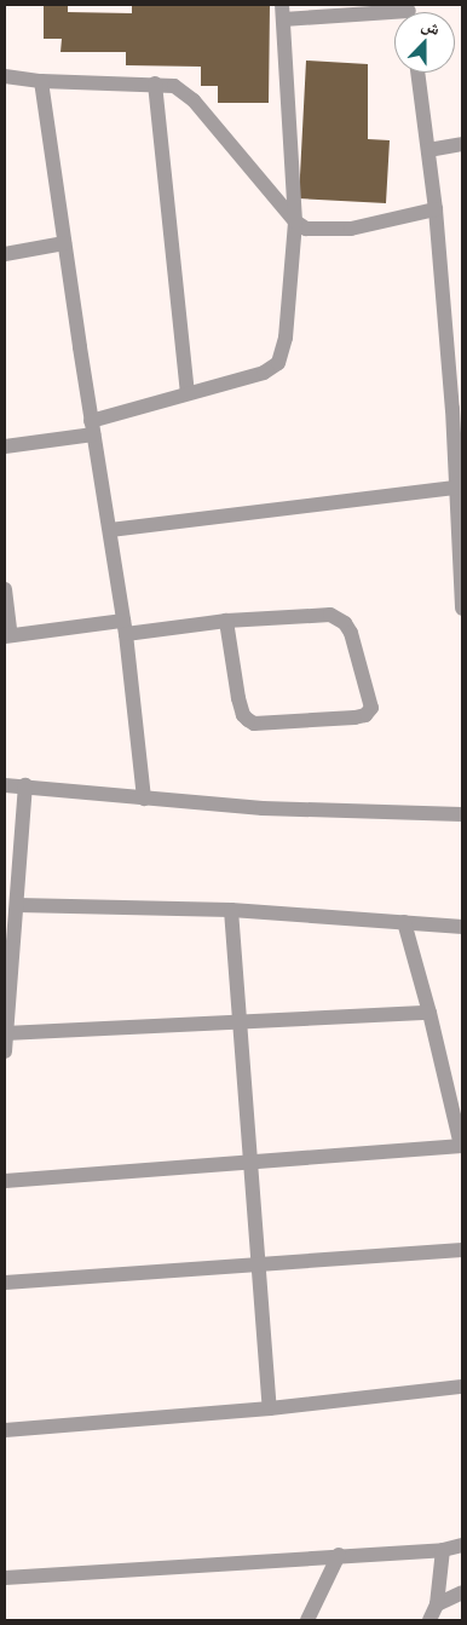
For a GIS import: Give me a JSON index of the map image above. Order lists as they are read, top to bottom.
{
  "north": "top"
}
